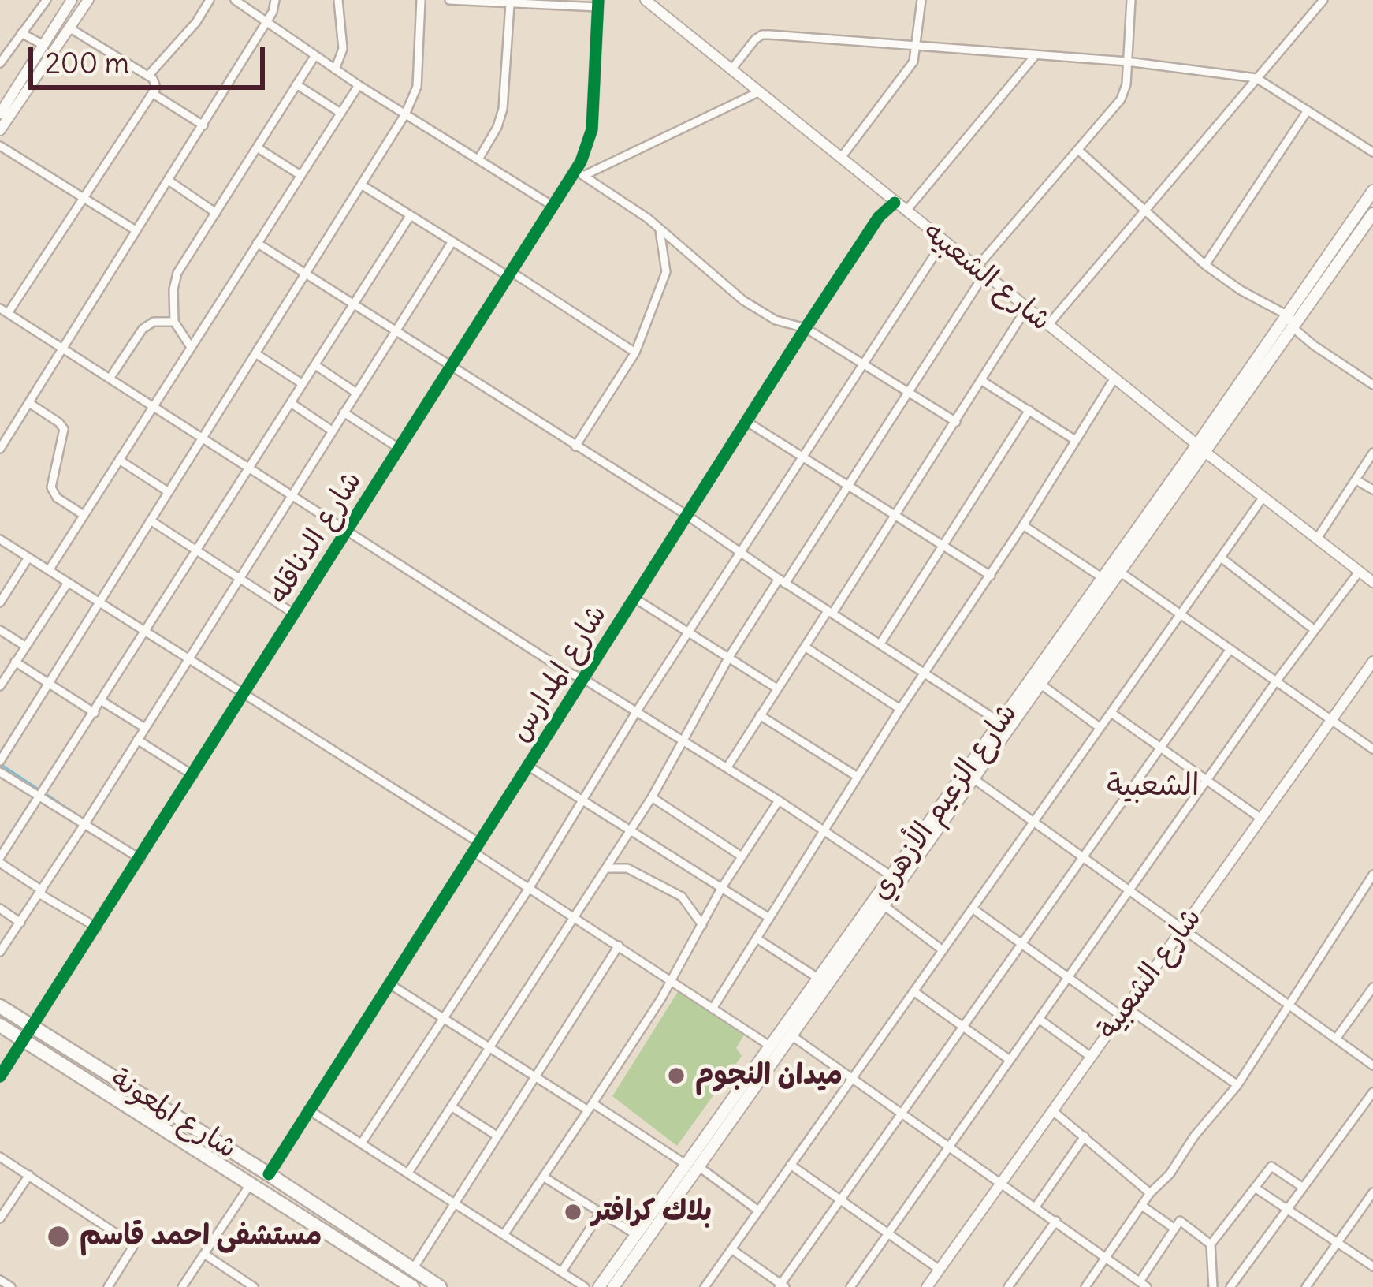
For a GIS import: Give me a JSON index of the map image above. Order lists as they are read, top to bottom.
{
  "streets": {
    "highway": ["شارع المعونة"],
    "main road": ["شارع الزعيم الأزهري"],
    "street": [
      "شارع الشعبيه",
      "شارع الدناقله",
      "شارع المدارس",
      "شارع الشعبية"
    ]
  },
  "crossings": [
    ["شارع الشعبيه", "شارع المدارس"],
    ["شارع الشعبيه", "شارع الزعيم الأزهري"],
    ["شارع الدناقله", "شارع المعونة"],
    ["شارع المدارس", "شارع المعونة"]
  ],
  "districts": ["الشعبية"],
  "places": ["ميدان النجوم", "بلاك كرافتر", "مستشفى احمد قاسم"],
  "scale_bar": "200 m"
}
